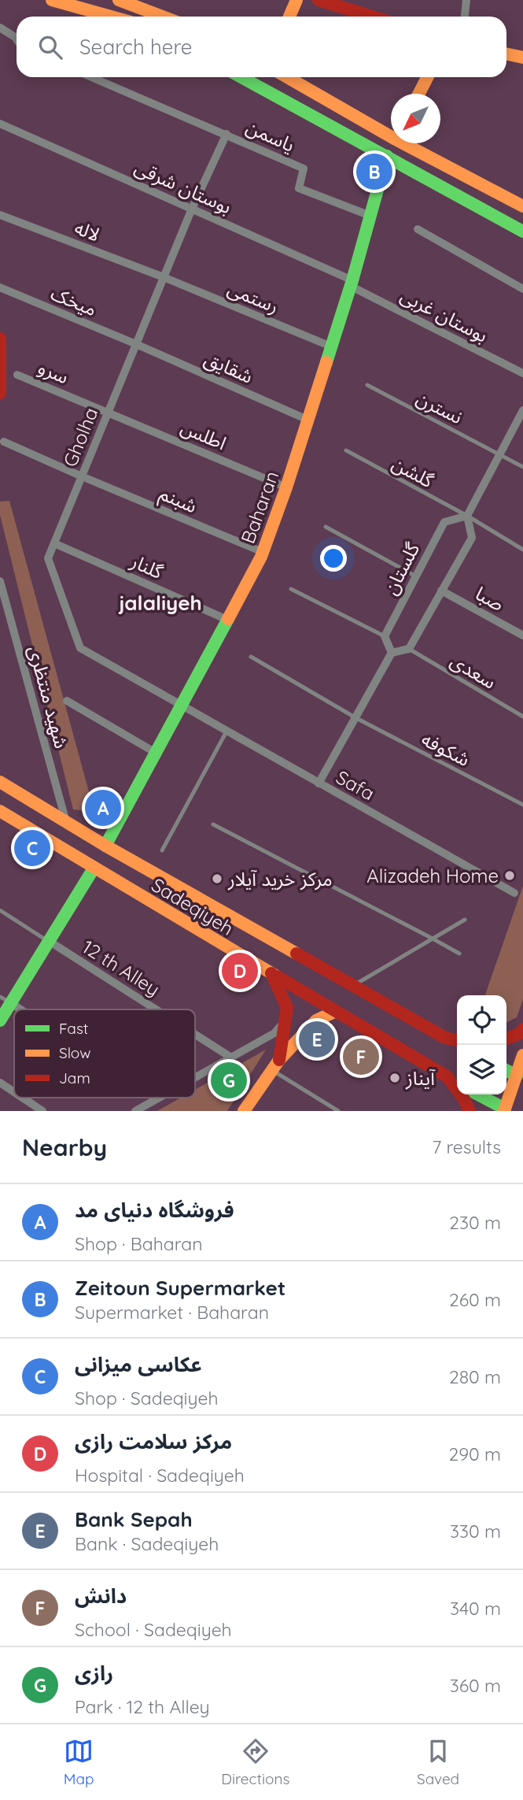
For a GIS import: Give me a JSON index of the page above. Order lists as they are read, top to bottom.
{
  "streets": {
    "main road": ["Baharan", "Sadeqiyeh"],
    "street": [
      "یاسمن",
      "بوستان شرقی",
      "لاله",
      "رستمی",
      "میخک",
      "بوستان غربی",
      "شقایق",
      "سرو",
      "اطلس",
      "Gholha",
      "شبنم",
      "گلنار",
      "گلستان",
      "صبا",
      "شهید منتظری",
      "Safa",
      "12 th Alley"
    ],
    "lane": [
      "نسترن",
      "گلشن",
      "سعدی",
      "شکوفه"
    ]
  },
  "crossings": [
    ["یاسمن", "Gholha"],
    ["یاسمن", "Baharan"],
    ["بوستان شرقی", "بوستان غربی"],
    ["بوستان شرقی", "Gholha"],
    ["بوستان شرقی", "Baharan"],
    ["لاله", "رستمی"],
    ["لاله", "Gholha"],
    ["رستمی", "Gholha"],
    ["رستمی", "Baharan"],
    ["میخک", "شقایق"],
    ["میخک", "Gholha"],
    ["بوستان غربی", "Baharan"],
    ["شقایق", "Gholha"],
    ["شقایق", "Baharan"],
    ["سرو", "اطلس"],
    ["سرو", "Gholha"],
    ["اطلس", "Gholha"],
    ["اطلس", "Baharan"],
    ["Gholha", "شبنم"],
    ["Gholha", "Baharan"],
    ["Gholha", "گلنار"],
    ["Gholha", "Safa"],
    ["گلشن", "گلستان"],
    ["شبنم", "Baharan"],
    ["Baharan", "گلنار"],
    ["Baharan", "Safa"],
    ["Baharan", "Sadeqiyeh"],
    ["شهید منتظری", "Sadeqiyeh"]
  ],
  "districts": ["jalaliyeh"],
  "places": ["Alizadeh Home", "مرکز خرید آیلار", "آیناز"],
  "legend": ["Fast", "Slow", "Jam"],
  "north": "bottom left",
  "page": {
    "search": "Search here",
    "pins": [
      "B",
      "A",
      "C",
      "D",
      "E",
      "F",
      "G"
    ],
    "heading": ["Nearby", "7 results"],
    "list": [
      {
        "mark": "A",
        "name": "فروشگاه دنیای مد",
        "note": "Shop · Baharan",
        "value": "230 m"
      },
      {
        "mark": "B",
        "name": "Zeitoun Supermarket",
        "note": "Supermarket · Baharan",
        "value": "260 m"
      },
      {
        "mark": "C",
        "name": "عکاسی میزانی",
        "note": "Shop · Sadeqiyeh",
        "value": "280 m"
      },
      {
        "mark": "D",
        "name": "مرکز سلامت رازی",
        "note": "Hospital · Sadeqiyeh",
        "value": "290 m"
      },
      {
        "mark": "E",
        "name": "Bank Sepah",
        "note": "Bank · Sadeqiyeh",
        "value": "330 m"
      },
      {
        "mark": "F",
        "name": "دانش",
        "note": "School · Sadeqiyeh",
        "value": "340 m"
      },
      {
        "mark": "G",
        "name": "رازی",
        "note": "Park · 12 th Alley",
        "value": "360 m"
      }
    ],
    "nav": ["Map", "Directions", "Saved"]
  }
}
